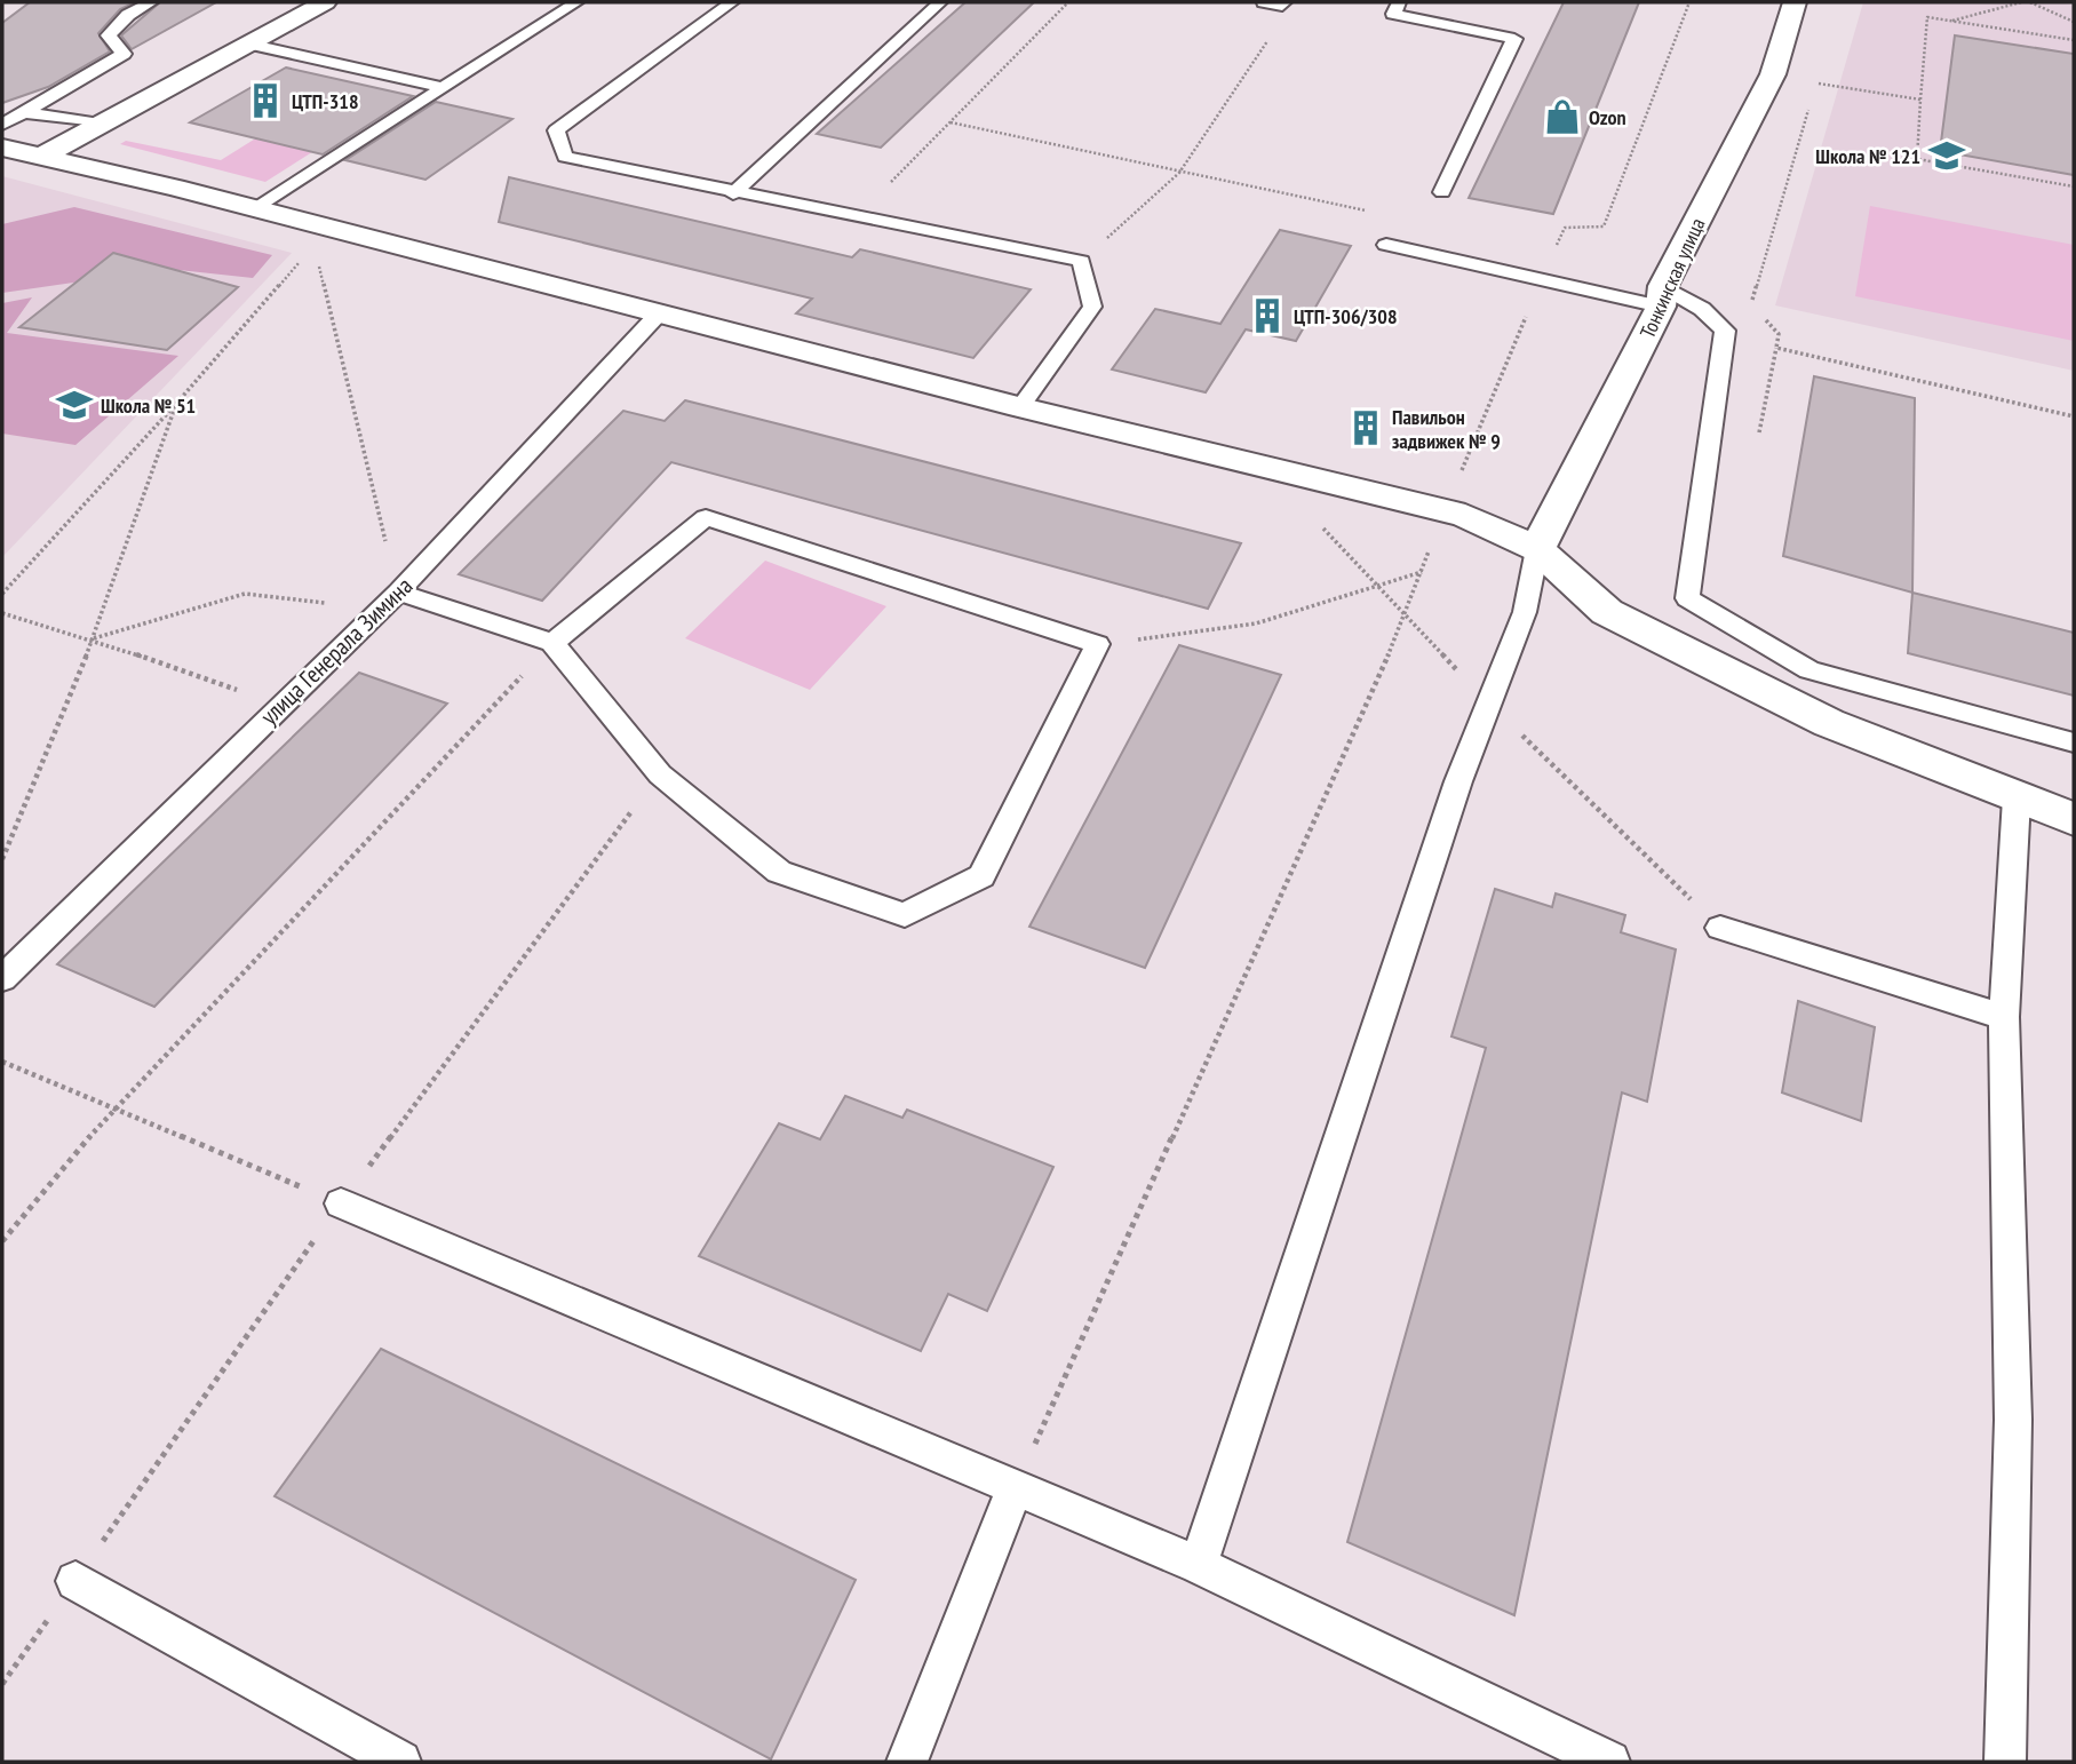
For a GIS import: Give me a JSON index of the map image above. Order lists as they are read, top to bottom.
{
  "streets": {
    "street": ["Тонкинская улица"],
    "lane": ["улица Генерала Зимина"]
  },
  "places": {
    "building": ["ЦТП-318", "ЦТП-306/308", "Павильон задвижек № 9"],
    "shop": ["Ozon"],
    "school or university": ["Школа № 121", "Школа № 51"]
  }
}
